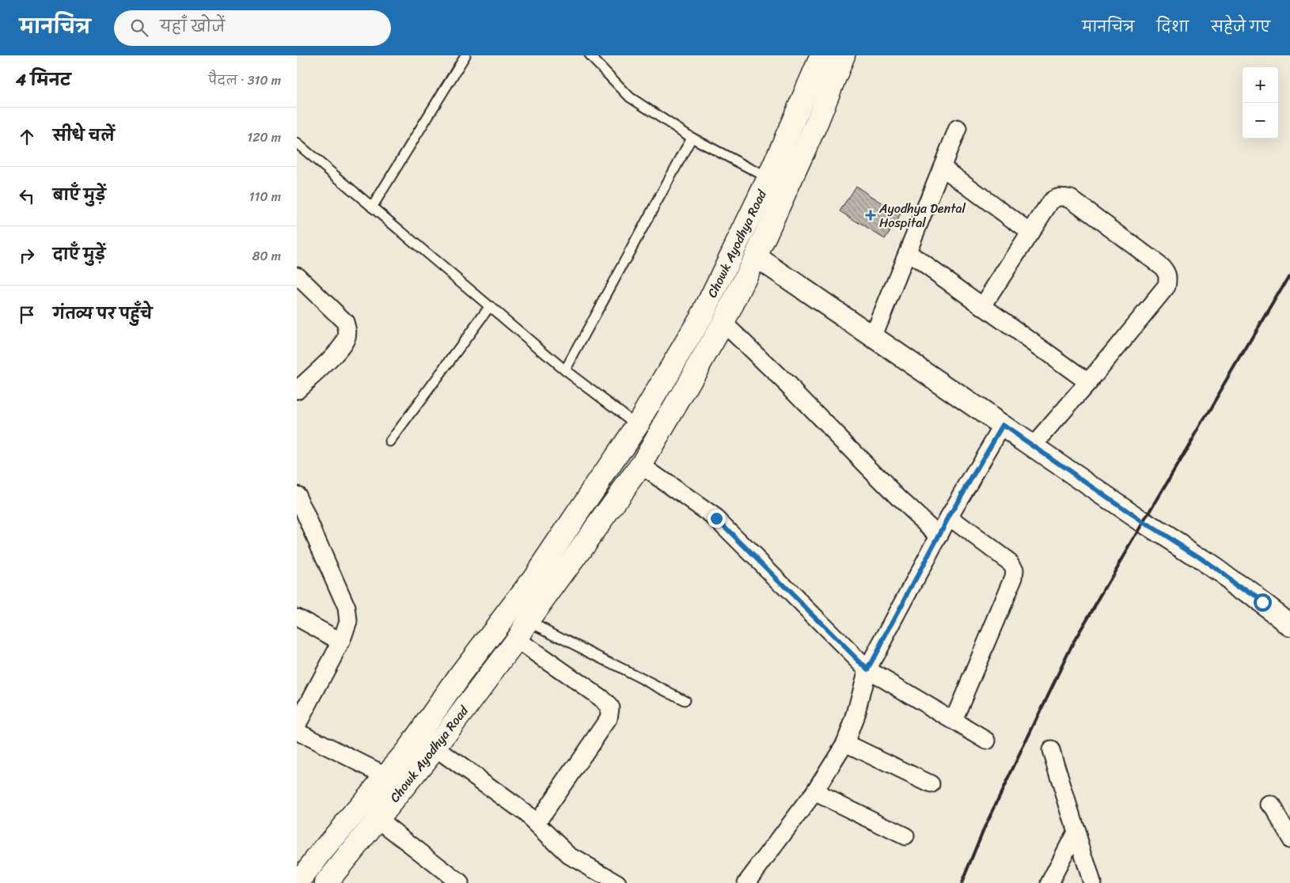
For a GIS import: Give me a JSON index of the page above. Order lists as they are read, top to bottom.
{
  "streets": {
    "main road": ["Chowk Ayodhya Road"]
  },
  "places": {
    "health": ["Ayodhya Dental Hospital"]
  },
  "page": {
    "header": "मानचित्र",
    "search": "यहाँ खोजें",
    "nav": ["मानचित्र", "दिशा", "सहेजे गए"],
    "heading": ["4 मिनट", "पैदल · 310 m"],
    "map_buttons": ["+", "−"],
    "list": [
      ["सीधे चलें", "120 m"],
      ["बाएँ मुड़ें", "110 m"],
      ["दाएँ मुड़ें", "80 m"],
      "गंतव्य पर पहुँचे"
    ]
  }
}
